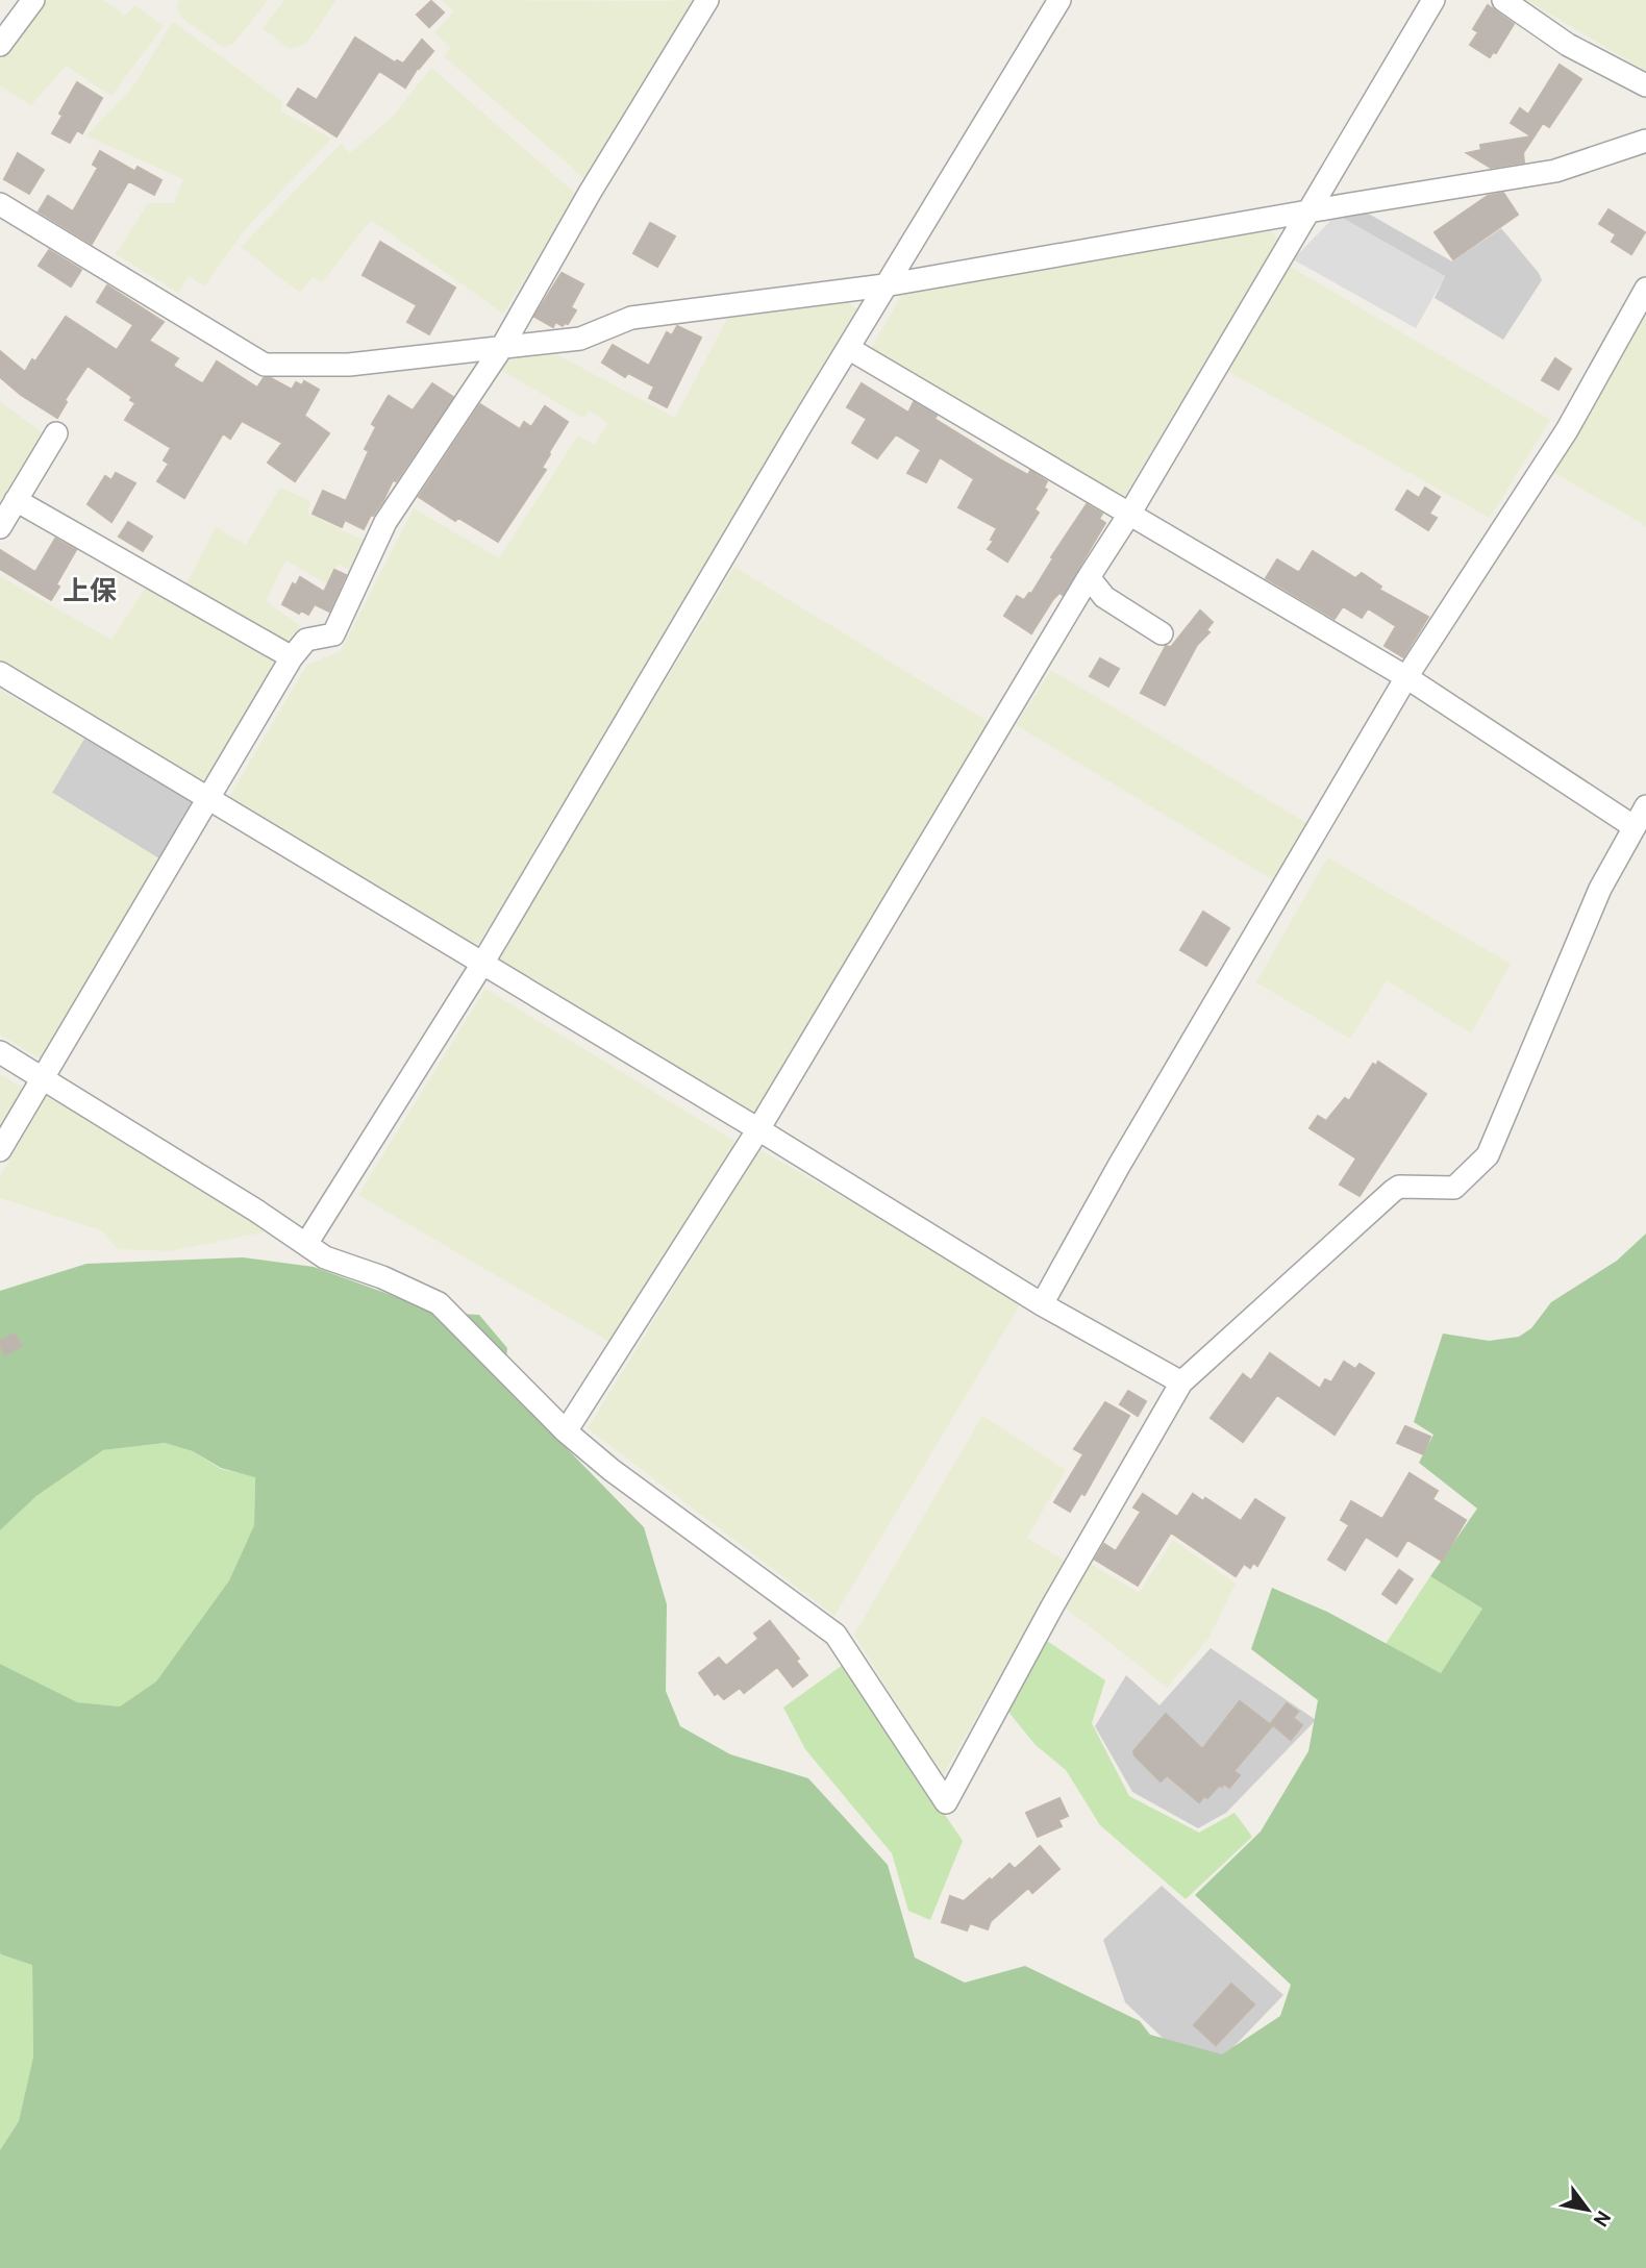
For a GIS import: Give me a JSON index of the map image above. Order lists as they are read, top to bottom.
{
  "districts": ["上保"],
  "north": "bottom right"
}
